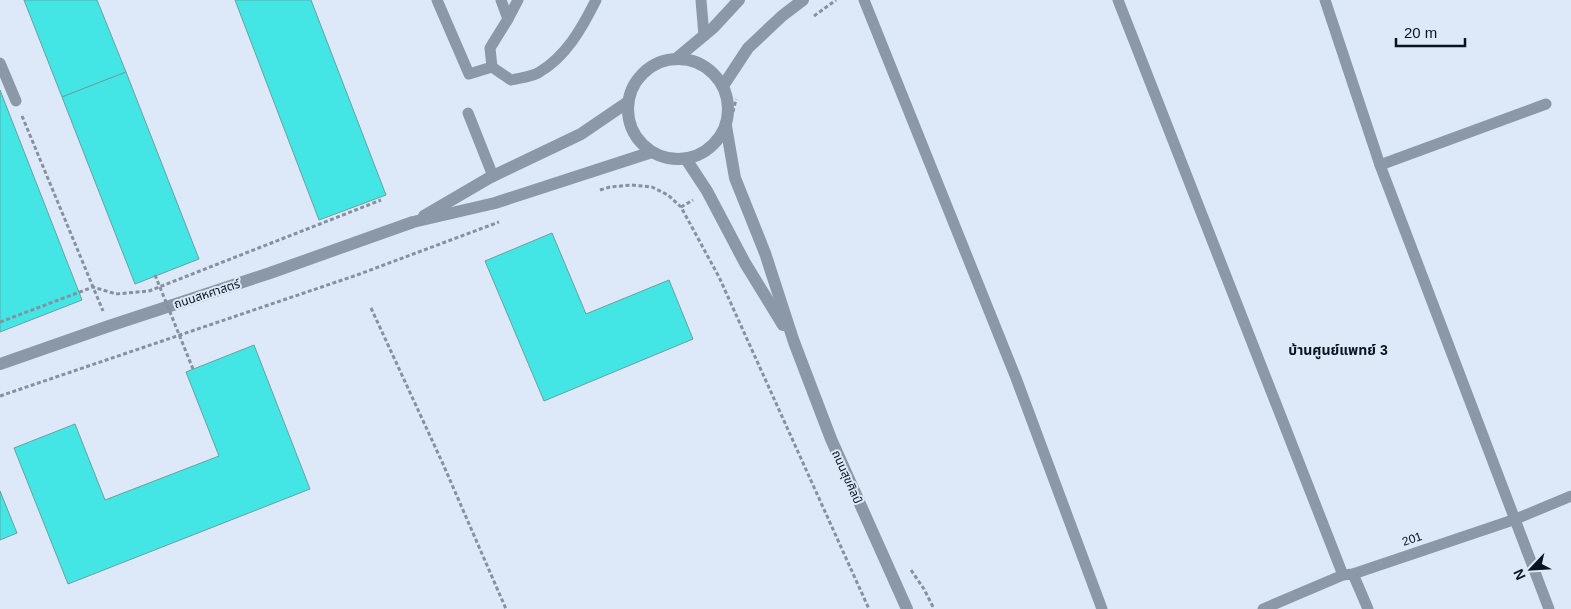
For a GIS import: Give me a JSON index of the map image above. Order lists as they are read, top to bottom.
{
  "streets": {
    "street": ["ถนนสหศาสตร์", "ถนนสุขศิลป์"],
    "lane": ["201"]
  },
  "districts": ["บ้านศูนย์แพทย์ 3"],
  "scale_bar": "20 m",
  "north": "bottom left"
}
